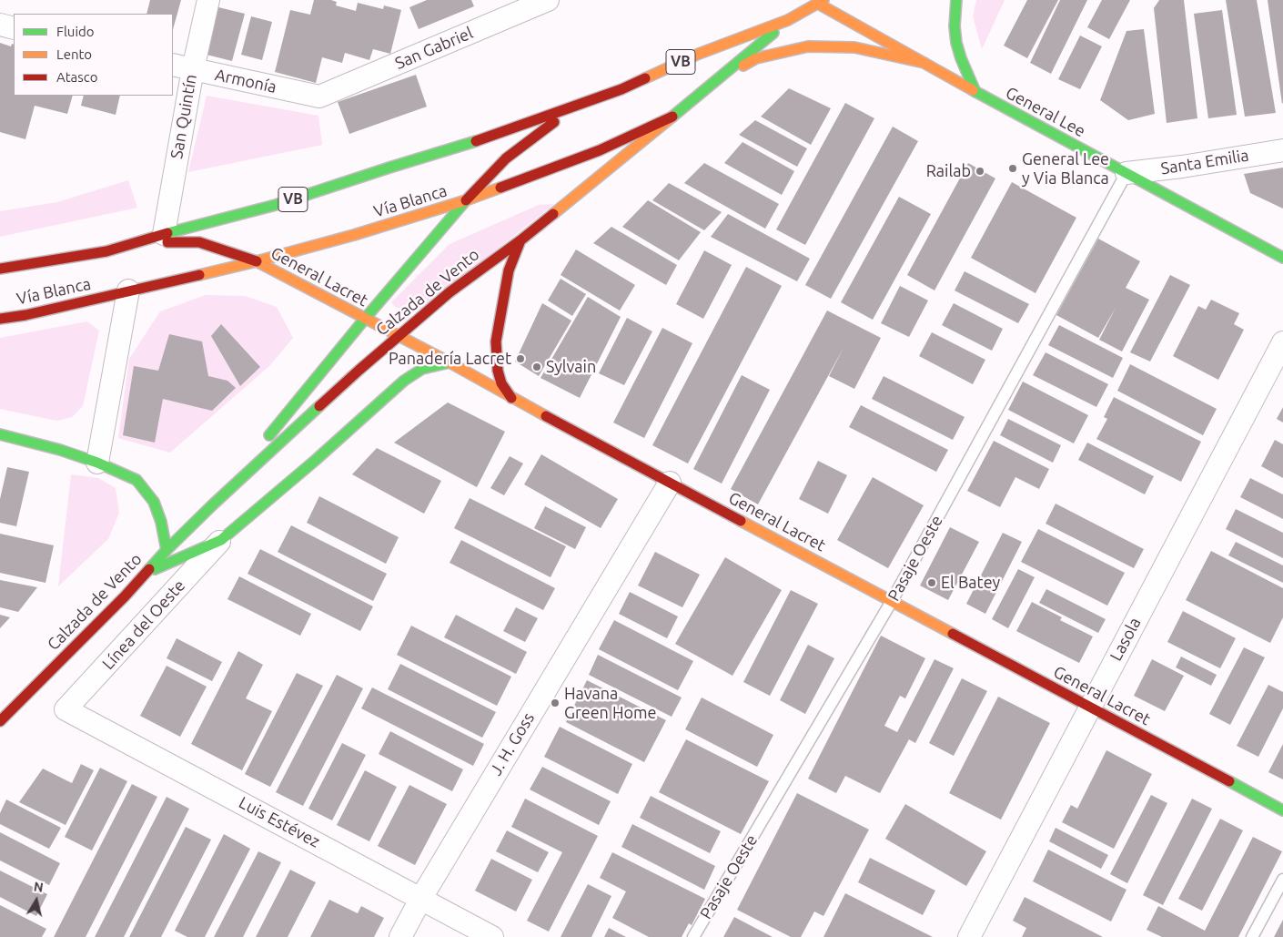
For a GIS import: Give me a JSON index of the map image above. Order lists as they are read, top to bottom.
{
  "streets": {
    "main road": [
      "VB",
      "General Lee",
      "Vía Blanca",
      "General Lacret",
      "Calzada de Vento"
    ],
    "street": [
      "San Gabriel",
      "Armonía",
      "San Quintín",
      "Santa Emilia",
      "Línea del Oeste",
      "Lasola",
      "J. H. Goss",
      "Luis Estévez"
    ],
    "lane": ["Pasaje Oeste"]
  },
  "crossings": [
    ["San Gabriel", "Armonía"],
    ["Armonía", "San Quintín"],
    ["General Lee", "Santa Emilia"],
    ["General Lee", "Vía Blanca"],
    ["General Lee", "Pasaje Oeste"],
    ["San Quintín", "Vía Blanca"],
    ["Santa Emilia", "Pasaje Oeste"],
    ["Vía Blanca", "General Lacret"],
    ["Vía Blanca", "Calzada de Vento"],
    ["General Lacret", "Calzada de Vento"],
    ["General Lacret", "Pasaje Oeste"],
    ["General Lacret", "Lasola"],
    ["General Lacret", "J. H. Goss"],
    ["Línea del Oeste", "Luis Estévez"],
    ["J. H. Goss", "Luis Estévez"]
  ],
  "places": [
    "General Lee y Via Blanca",
    "Railab",
    "Panadería Lacret",
    "Sylvain",
    "El Batey",
    "Havana Green Home"
  ],
  "legend": ["Fluido", "Lento", "Atasco"],
  "north": "top"
}
